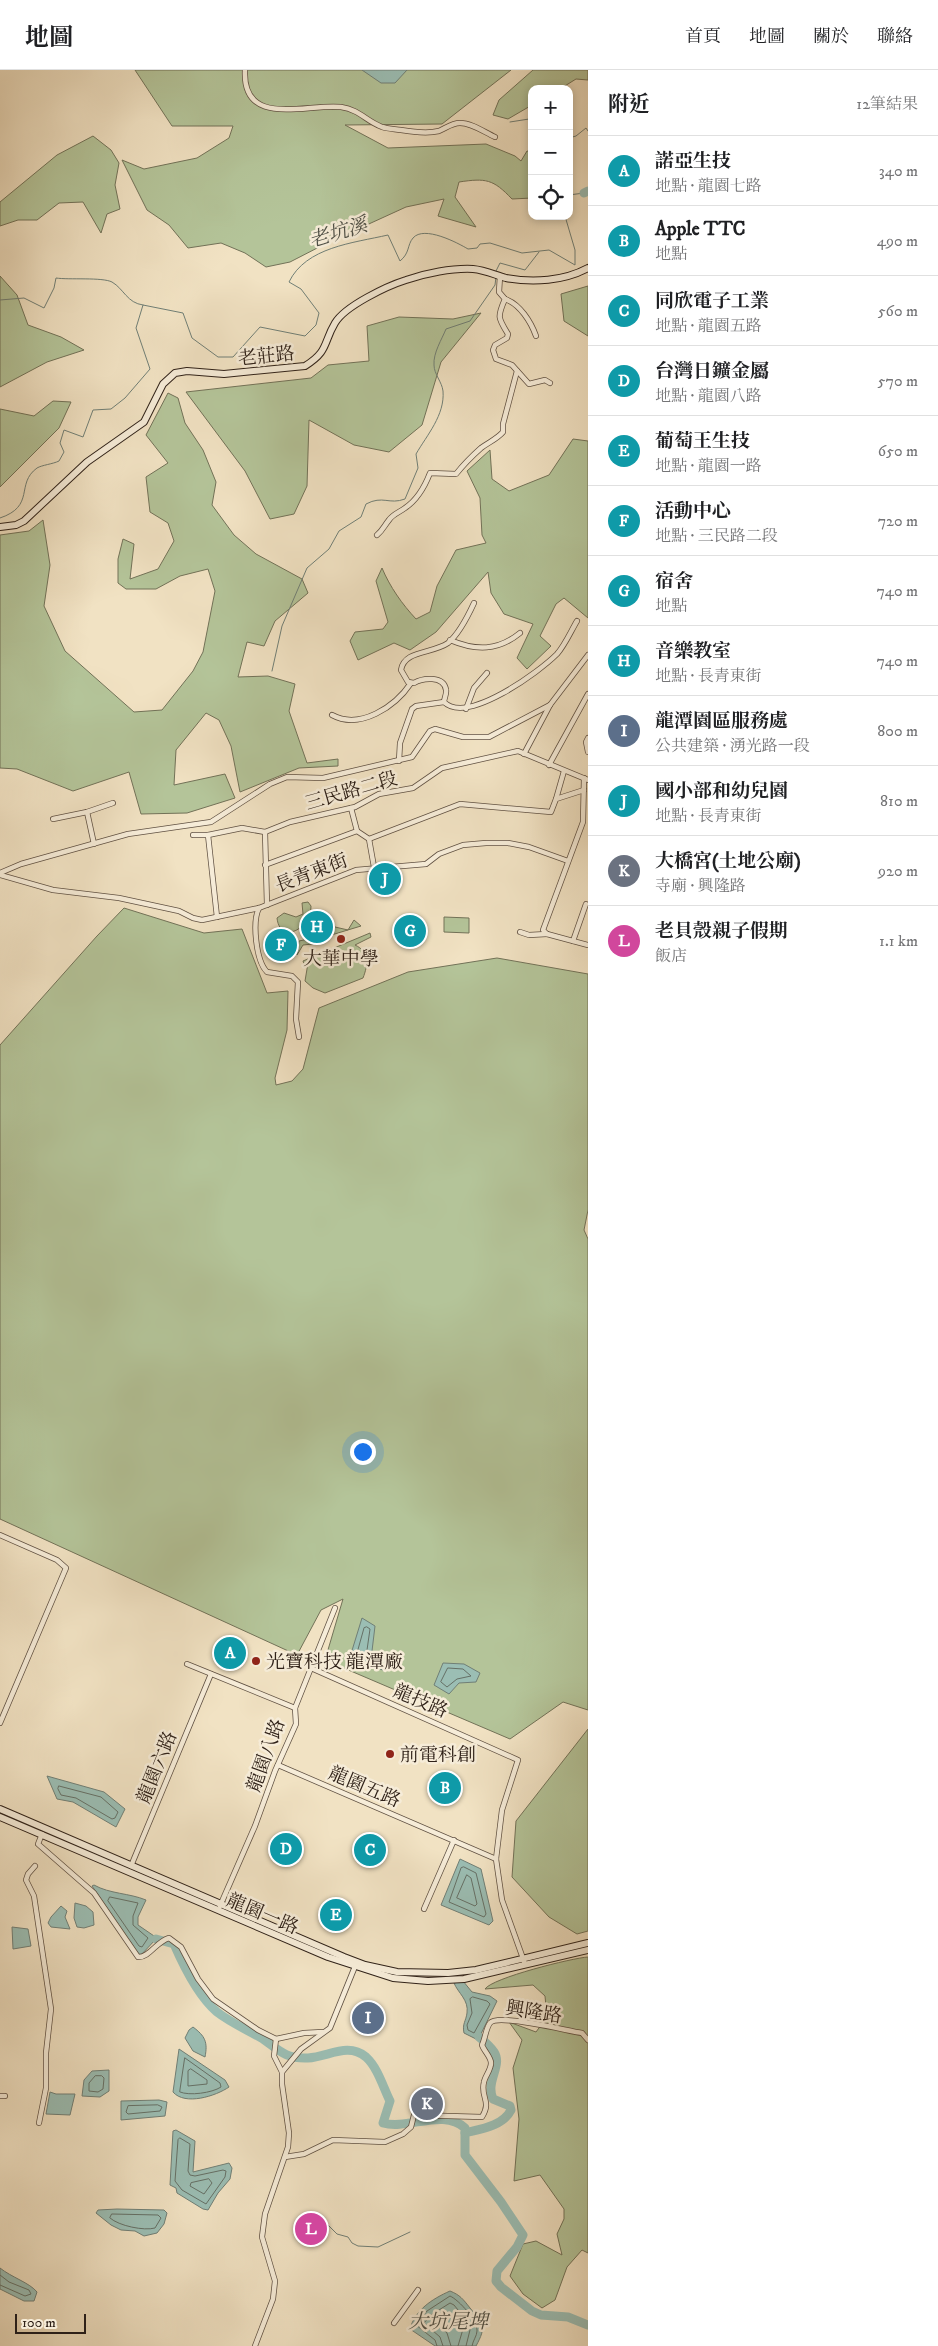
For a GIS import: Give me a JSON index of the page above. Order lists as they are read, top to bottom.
{
  "streets": {
    "street": [
      "老莊路",
      "三民路二段",
      "長青東街",
      "龍技路",
      "龍園八路",
      "龍園六路",
      "龍園五路",
      "龍園一路",
      "興隆路"
    ]
  },
  "crossings": [
    ["三民路二段", "長青東街"],
    ["龍技路", "龍園八路"],
    ["龍技路", "龍園五路"],
    ["龍園八路", "龍園五路"],
    ["龍園八路", "龍園一路"],
    ["龍園六路", "龍園一路"]
  ],
  "water": ["老坑溪", "大坑尾埤"],
  "places": ["大華中學", "光寶科技 龍潭廠", "前電科創"],
  "scale_bar": "100 m",
  "page": {
    "header": "地圖",
    "nav": [
      "首頁",
      "地圖",
      "關於",
      "聯絡"
    ],
    "heading": ["附近", "12筆結果"],
    "map_buttons": ["+", "−"],
    "list": [
      {
        "mark": "A",
        "name": "諾亞生技",
        "note": "地點 · 龍園七路",
        "value": "340 m"
      },
      {
        "mark": "B",
        "name": "Apple TTC",
        "note": "地點",
        "value": "490 m"
      },
      {
        "mark": "C",
        "name": "同欣電子工業",
        "note": "地點 · 龍園五路",
        "value": "560 m"
      },
      {
        "mark": "D",
        "name": "台灣日鑛金屬",
        "note": "地點 · 龍園八路",
        "value": "570 m"
      },
      {
        "mark": "E",
        "name": "葡萄王生技",
        "note": "地點 · 龍園一路",
        "value": "650 m"
      },
      {
        "mark": "F",
        "name": "活動中心",
        "note": "地點 · 三民路二段",
        "value": "720 m"
      },
      {
        "mark": "G",
        "name": "宿舍",
        "note": "地點",
        "value": "740 m"
      },
      {
        "mark": "H",
        "name": "音樂教室",
        "note": "地點 · 長青東街",
        "value": "740 m"
      },
      {
        "mark": "I",
        "name": "龍潭園區服務處",
        "note": "公共建築 · 湧光路一段",
        "value": "800 m"
      },
      {
        "mark": "J",
        "name": "國小部和幼兒園",
        "note": "地點 · 長青東街",
        "value": "810 m"
      },
      {
        "mark": "K",
        "name": "大橋宮(土地公廟)",
        "note": "寺廟 · 興隆路",
        "value": "920 m"
      },
      {
        "mark": "L",
        "name": "老貝殼親子假期",
        "note": "飯店",
        "value": "1.1 km"
      }
    ],
    "pins": [
      "J",
      "H",
      "G",
      "F",
      "A",
      "B",
      "D",
      "C",
      "E",
      "I",
      "K",
      "L"
    ],
    "scale": "100 m"
  }
}
